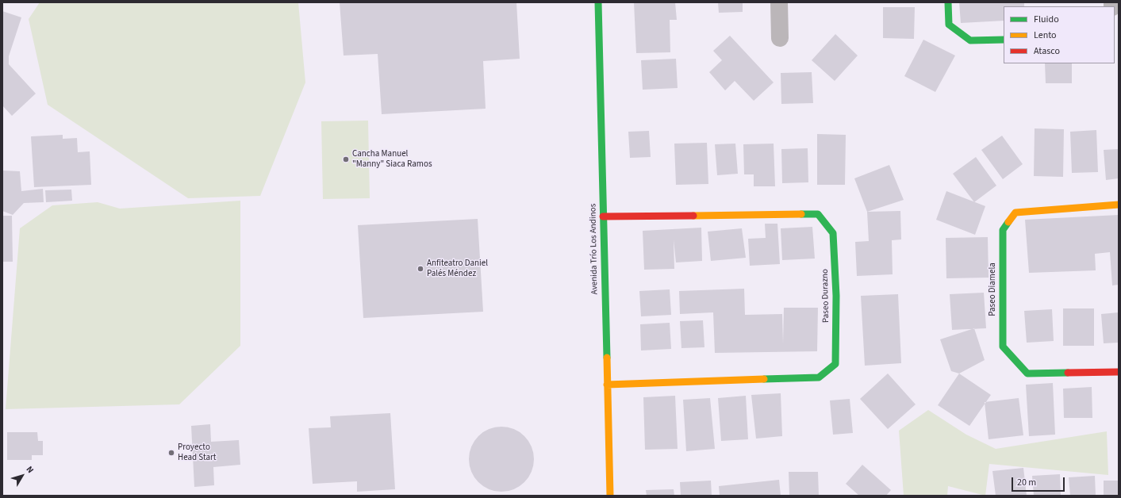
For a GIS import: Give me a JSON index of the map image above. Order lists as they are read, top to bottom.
{
  "streets": {
    "street": ["Avenida Trío Los Andinos", "Paseo Diamela", "Paseo Durazno"]
  },
  "crossings": [
    ["Avenida Trío Los Andinos", "Paseo Durazno"]
  ],
  "places": ["Cancha Manuel \"Manny\" Siaca Ramos", "Anfiteatro Daniel Palés Méndez", "Proyecto Head Start"],
  "legend": ["Fluido", "Lento", "Atasco"],
  "scale_bar": "20 m",
  "north": "top right"
}
